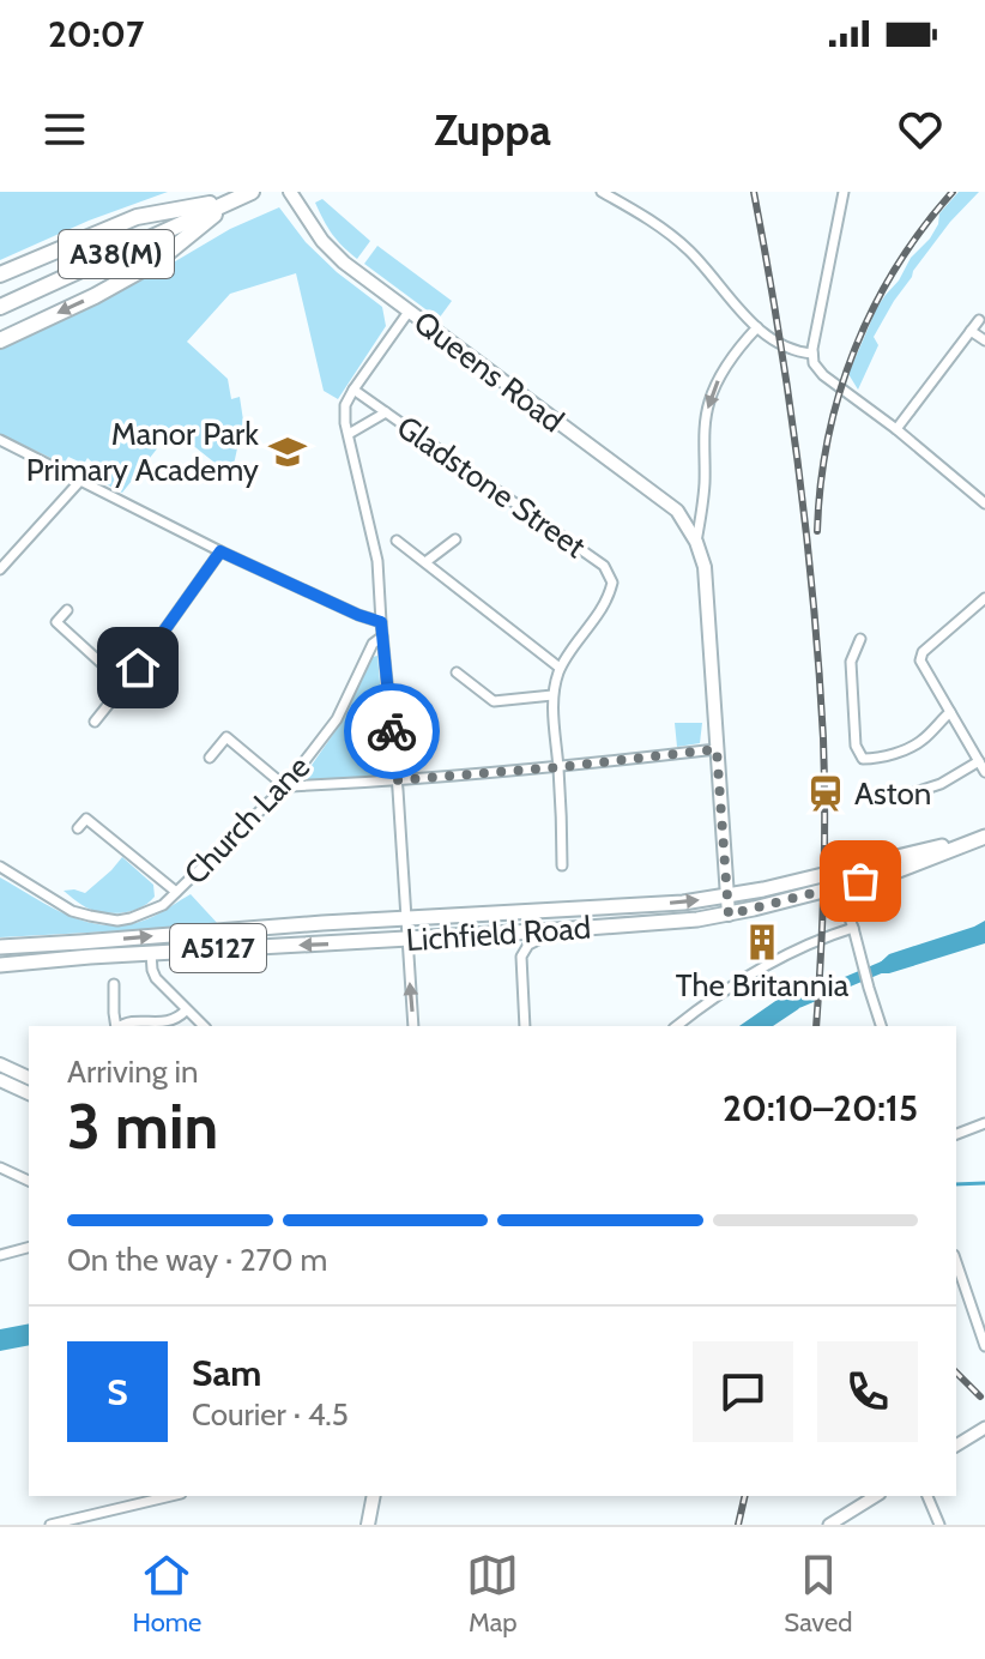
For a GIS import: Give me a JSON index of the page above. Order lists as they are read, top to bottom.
{
  "streets": {
    "highway": ["A38(M)"],
    "main road": ["Queens Road", "Lichfield Road", "A5127"],
    "street": ["Gladstone Street", "Church Lane"]
  },
  "crossings": [
    ["Queens Road", "Lichfield Road"]
  ],
  "places": {
    "school or university": ["Manor Park Primary Academy"],
    "station": ["Aston"],
    "building": ["The Britannia"]
  },
  "page": {
    "status": "20:07",
    "header": "Zuppa",
    "heading": ["3 min", "Arriving in", "20:10–20:15"],
    "panel": ["Sam", "Courier · 4.5"],
    "bar": "On the way · 270 m",
    "round": "S",
    "tabs": ["Home", "Map", "Saved"]
  }
}
